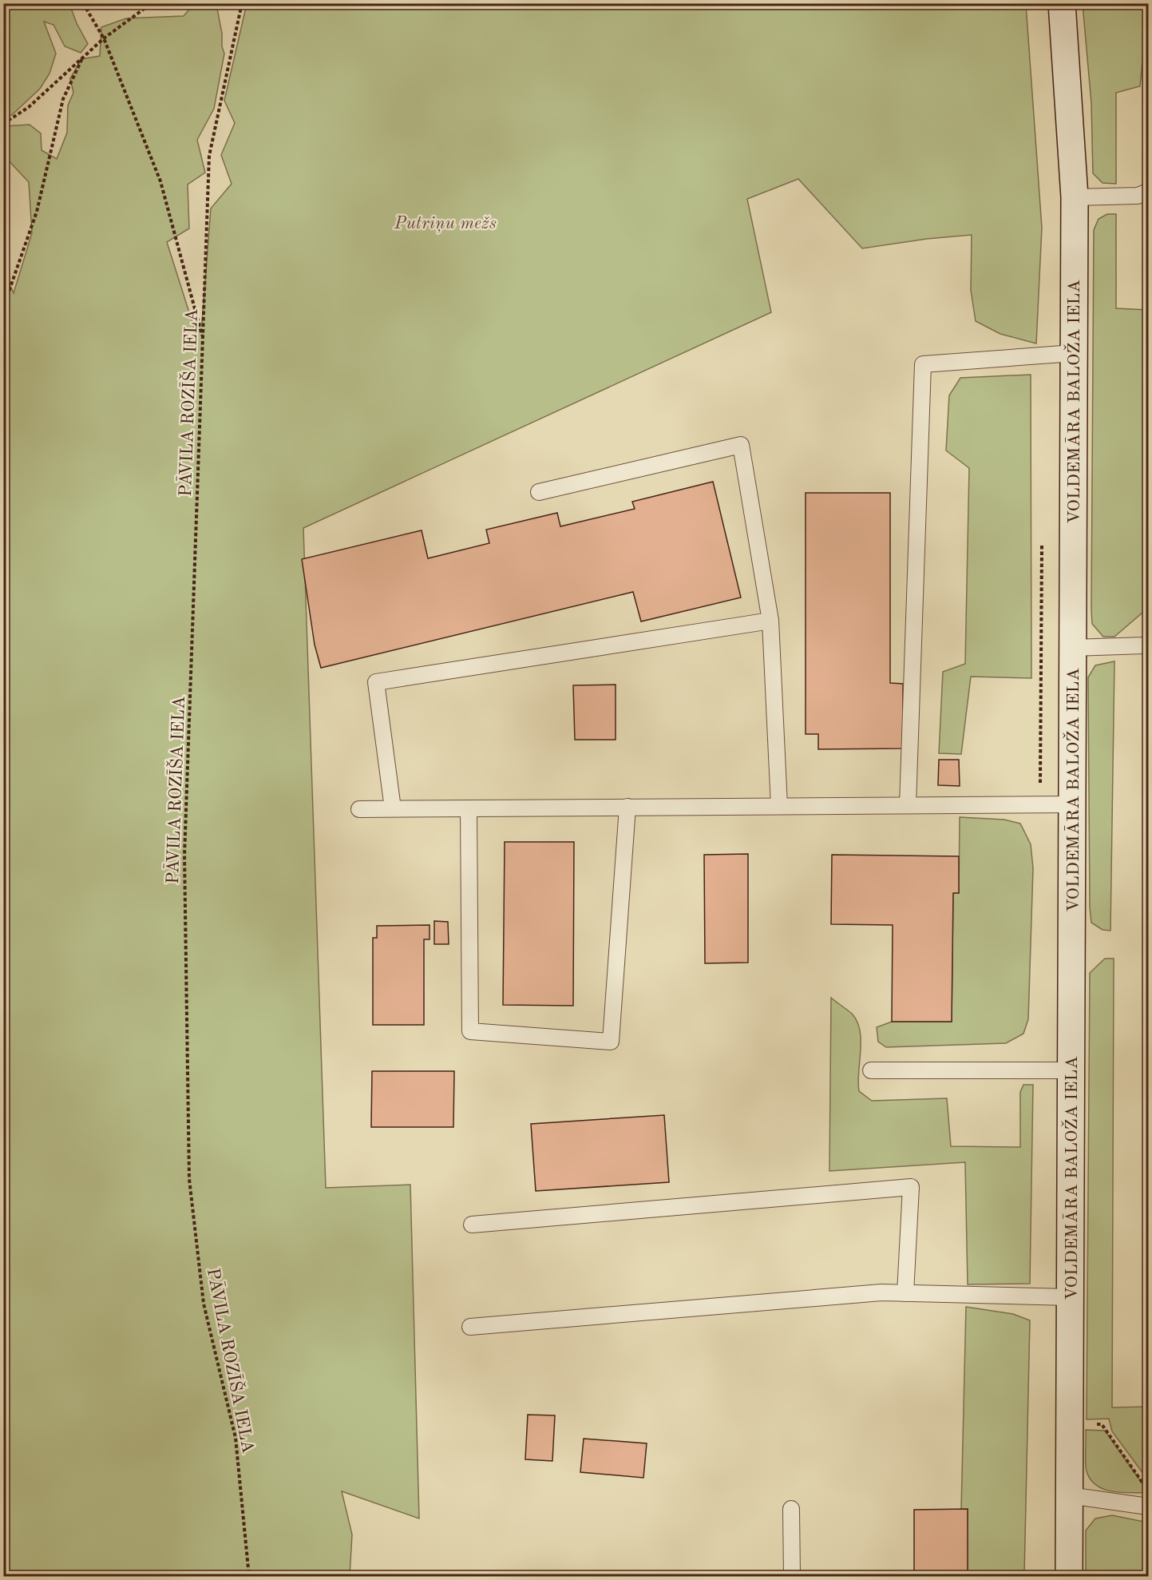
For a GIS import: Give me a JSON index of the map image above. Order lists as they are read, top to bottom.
{
  "streets": {
    "main road": ["VOLDEMĀRA BALOŽA IELA"],
    "path": ["PĀVILA ROZĪŠA IELA"]
  },
  "parks": ["Putriņu mežs"]
}
